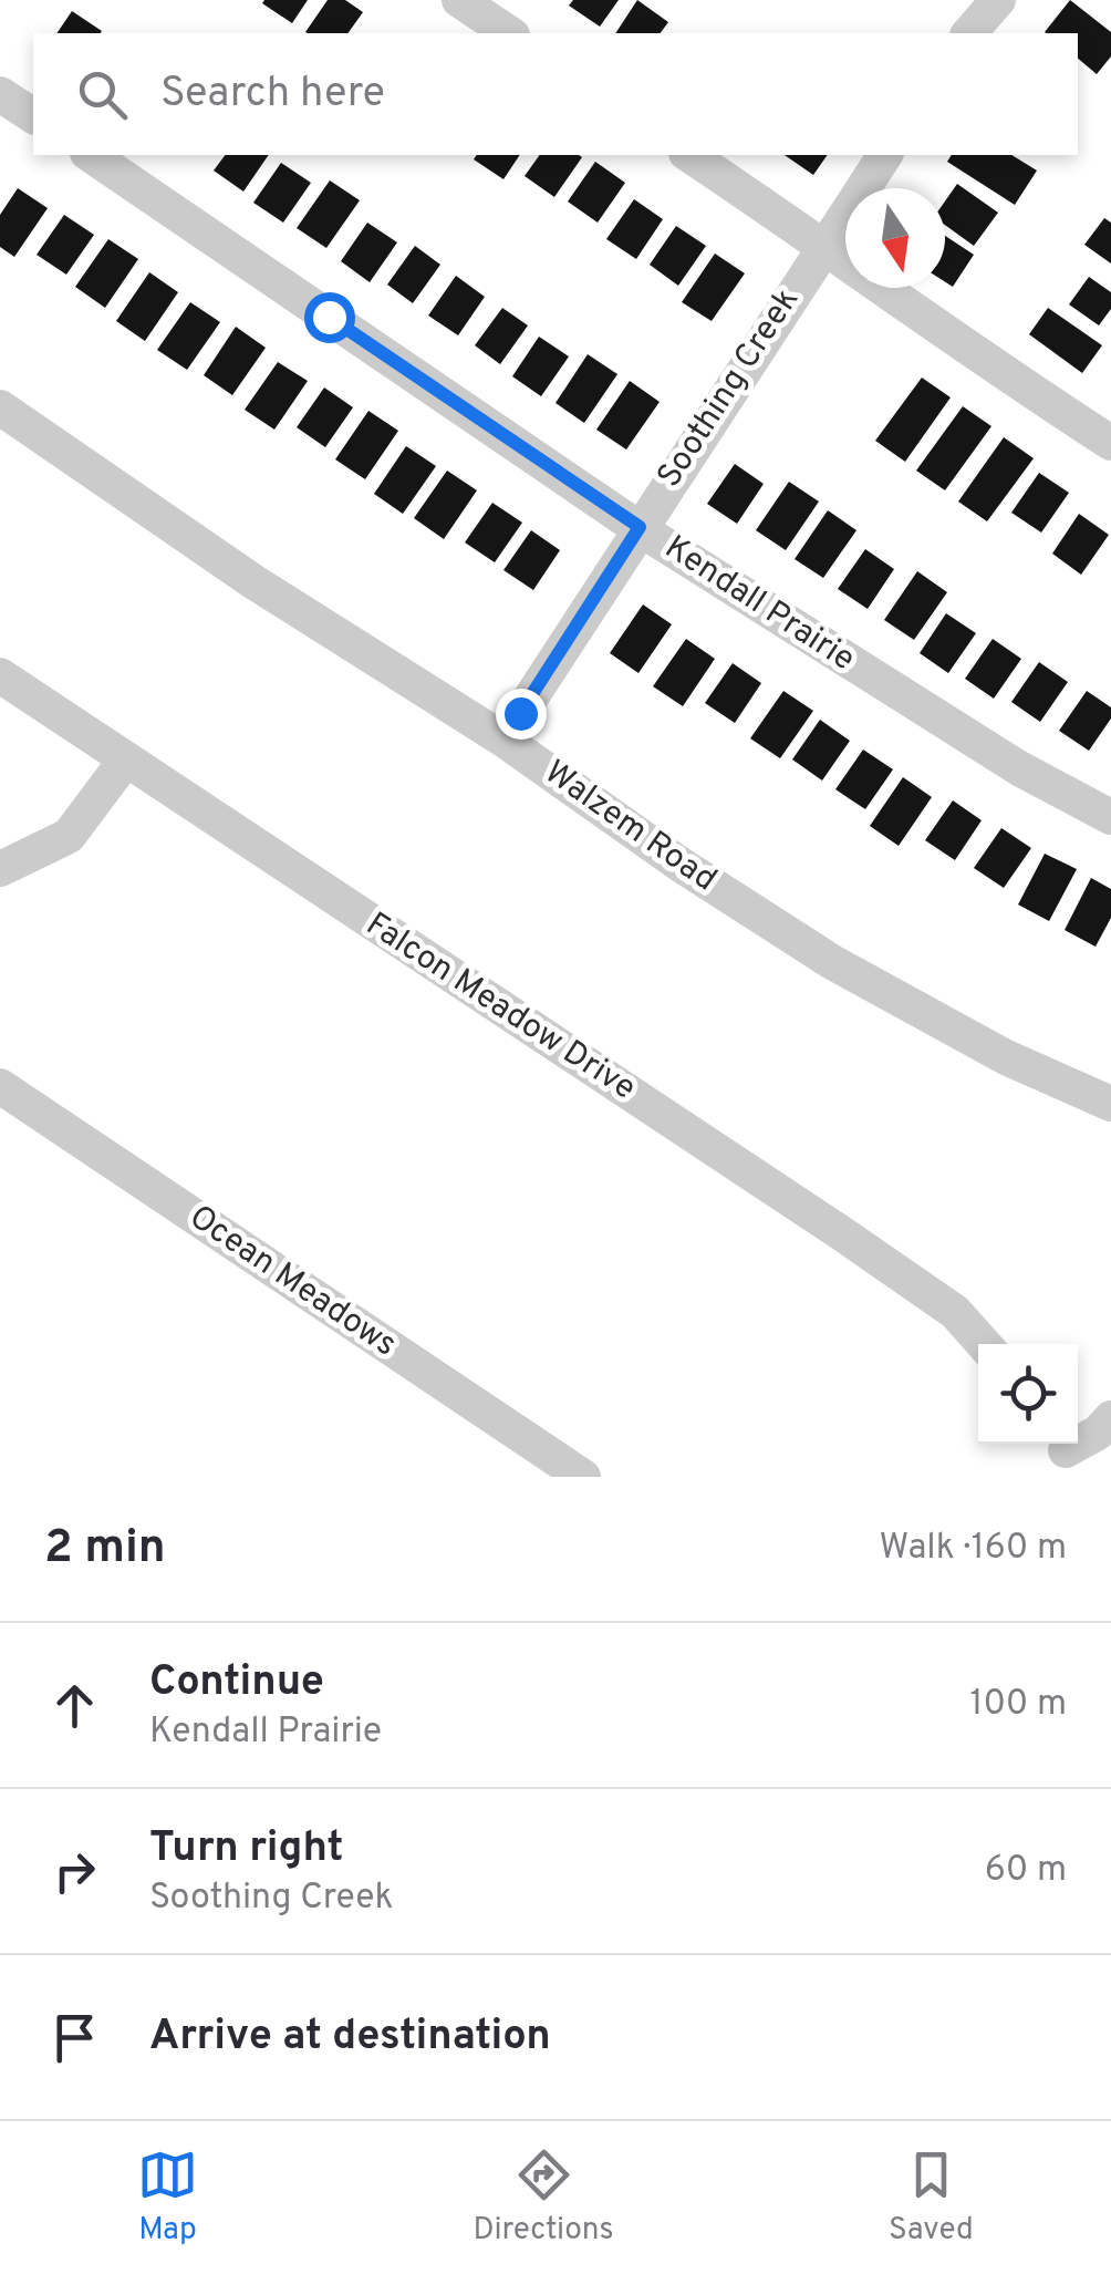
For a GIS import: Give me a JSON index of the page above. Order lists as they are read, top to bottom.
{
  "streets": {
    "street": [
      "Soothing Creek",
      "Kendall Prairie",
      "Walzem Road",
      "Falcon Meadow Drive",
      "Ocean Meadows"
    ]
  },
  "crossings": [
    ["Soothing Creek", "Kendall Prairie"],
    ["Soothing Creek", "Walzem Road"]
  ],
  "north": "bottom",
  "page": {
    "search": "Search here",
    "heading": ["2 min", "Walk · 160 m"],
    "list": [
      ["Continue", "Kendall Prairie", "100 m"],
      ["Turn right", "Soothing Creek", "60 m"],
      "Arrive at destination"
    ],
    "nav": ["Map", "Directions", "Saved"]
  }
}
